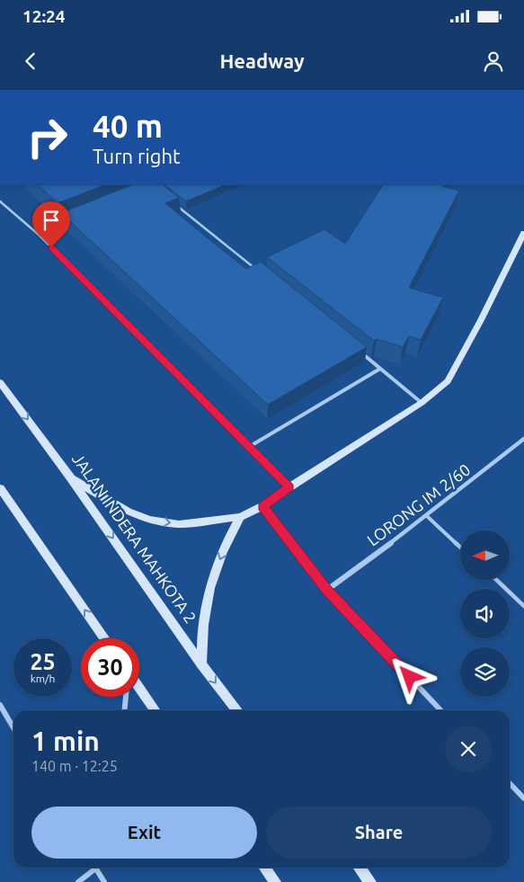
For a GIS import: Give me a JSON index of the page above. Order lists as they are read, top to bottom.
{
  "streets": {
    "street": ["LORONG IM 2/60", "JALAN INDERA MAHKOTA 2"]
  },
  "north": "left",
  "page": {
    "status": "12:24",
    "header": "Headway",
    "turn": ["40 m", "Turn right"],
    "speed": "25 km/h",
    "limit": "30",
    "heading": ["1 min", "140 m · 12:25"],
    "buttons": ["Exit", "Share"]
  }
}
